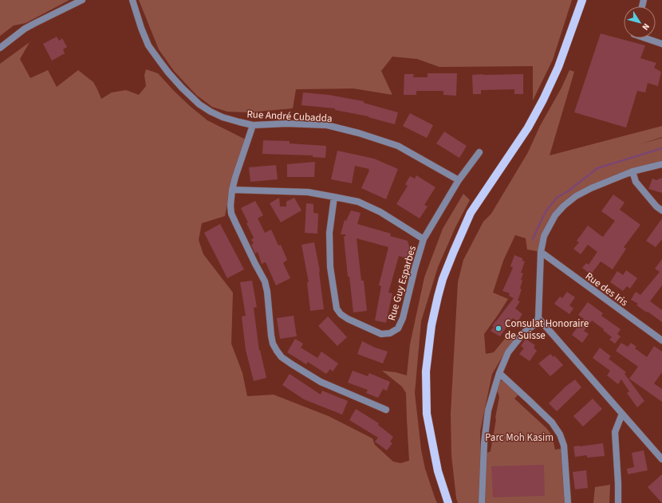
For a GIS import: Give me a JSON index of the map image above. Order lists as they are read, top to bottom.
{
  "streets": {
    "street": ["Rue André Cubadda", "Rue Guy Esparbes", "Rue des Iris"]
  },
  "crossings": [
    ["Rue André Cubadda", "Rue Guy Esparbes"]
  ],
  "parks": ["Parc Moh Kasim"],
  "places": ["Consulat Honoraire de Suisse"],
  "north": "bottom right"
}
